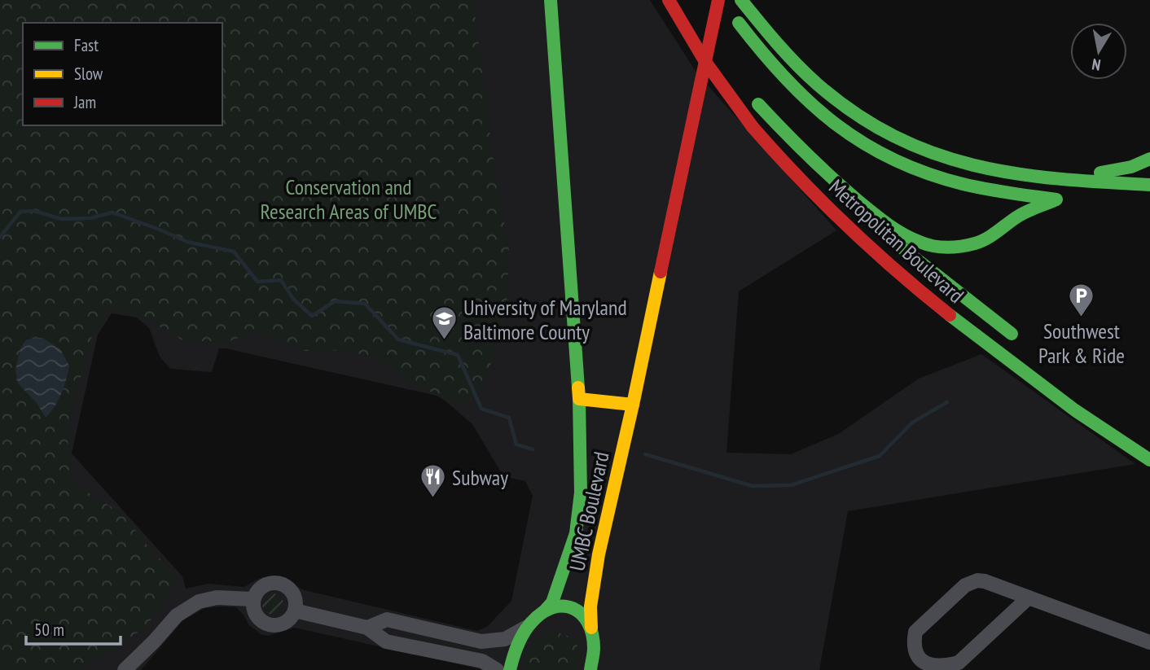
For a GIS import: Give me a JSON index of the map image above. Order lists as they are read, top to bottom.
{
  "streets": {
    "main road": ["Metropolitan Boulevard", "UMBC Boulevard"]
  },
  "parks": ["Conservation and Research Areas of UMBC"],
  "places": {
    "parking": ["Southwest Park & Ride"],
    "school or university": ["University of Maryland Baltimore County"],
    "restaurant": ["Subway"]
  },
  "legend": ["Fast", "Slow", "Jam"],
  "scale_bar": "50 m",
  "north": "bottom"
}
